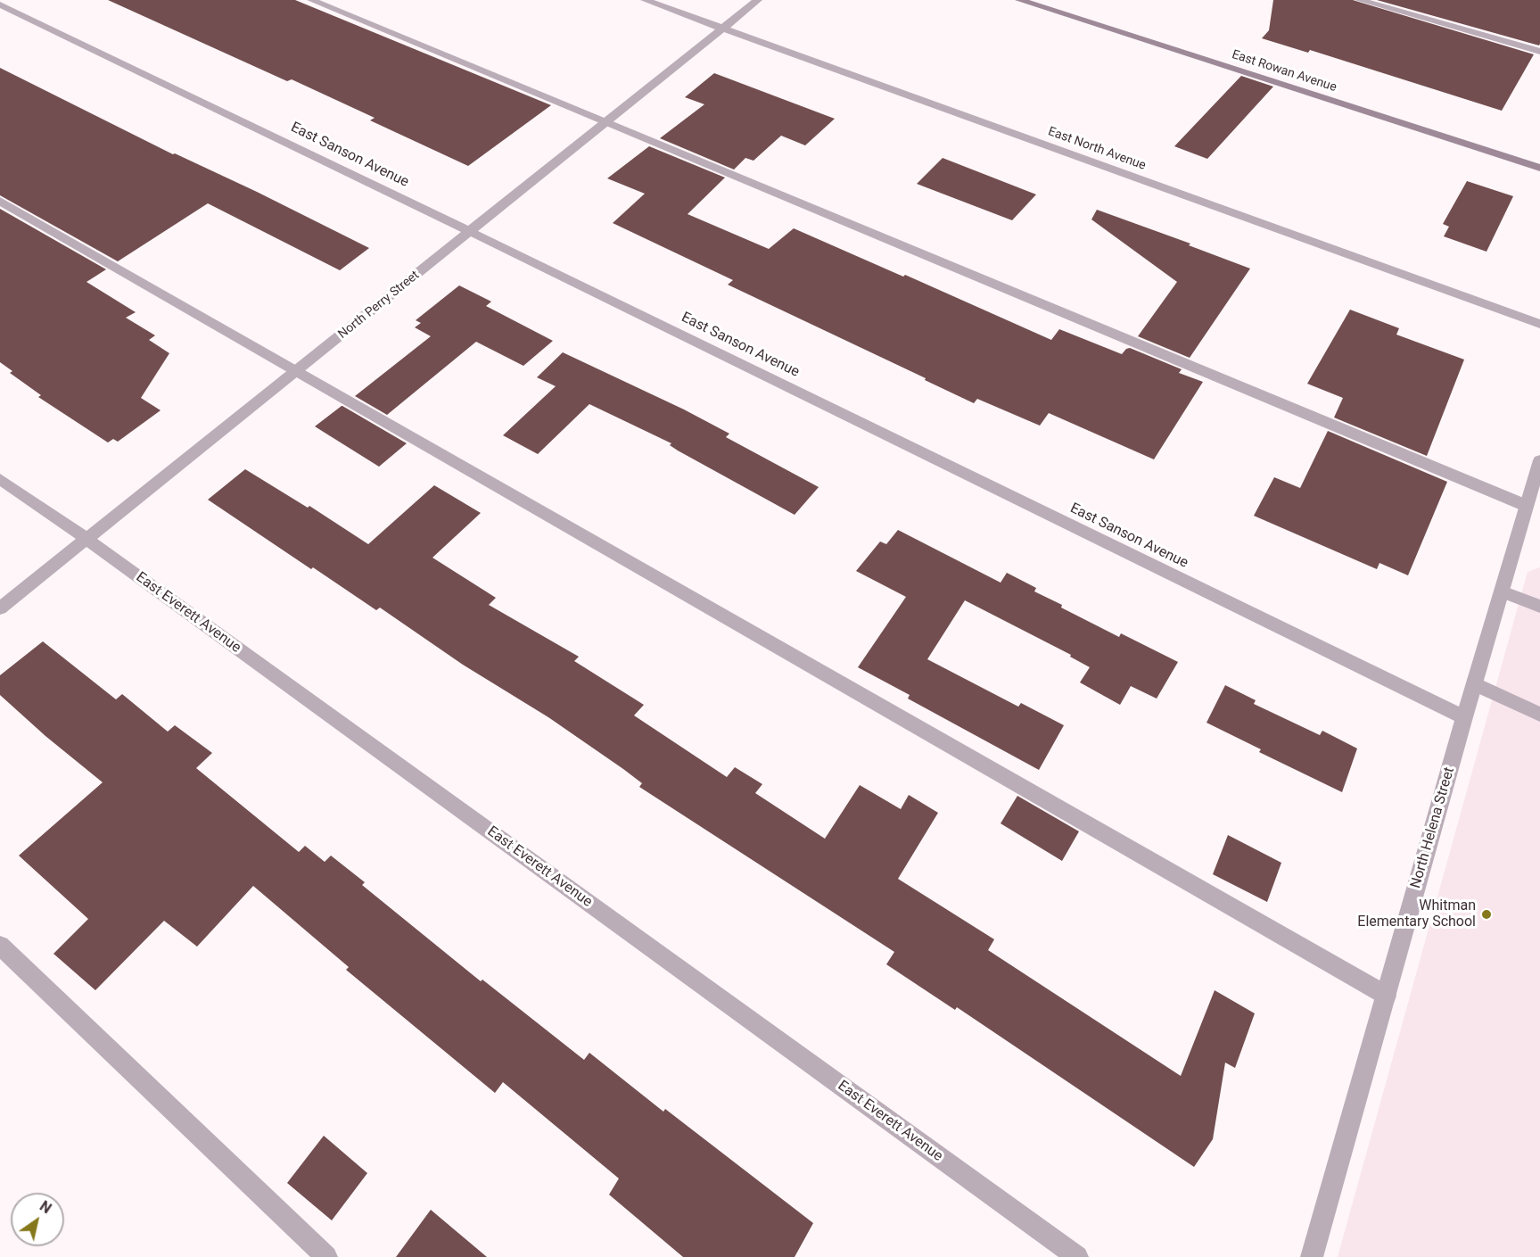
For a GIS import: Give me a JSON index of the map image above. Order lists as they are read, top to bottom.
{
  "streets": {
    "street": [
      "East Rowan Avenue",
      "East North Avenue",
      "East Sanson Avenue",
      "North Perry Street",
      "East Everett Avenue",
      "North Helena Street"
    ]
  },
  "crossings": [
    ["East North Avenue", "North Perry Street"],
    ["East Sanson Avenue", "North Perry Street"],
    ["East Sanson Avenue", "North Helena Street"],
    ["North Perry Street", "East Everett Avenue"]
  ],
  "places": ["Whitman Elementary School"],
  "north": "top right"
}
